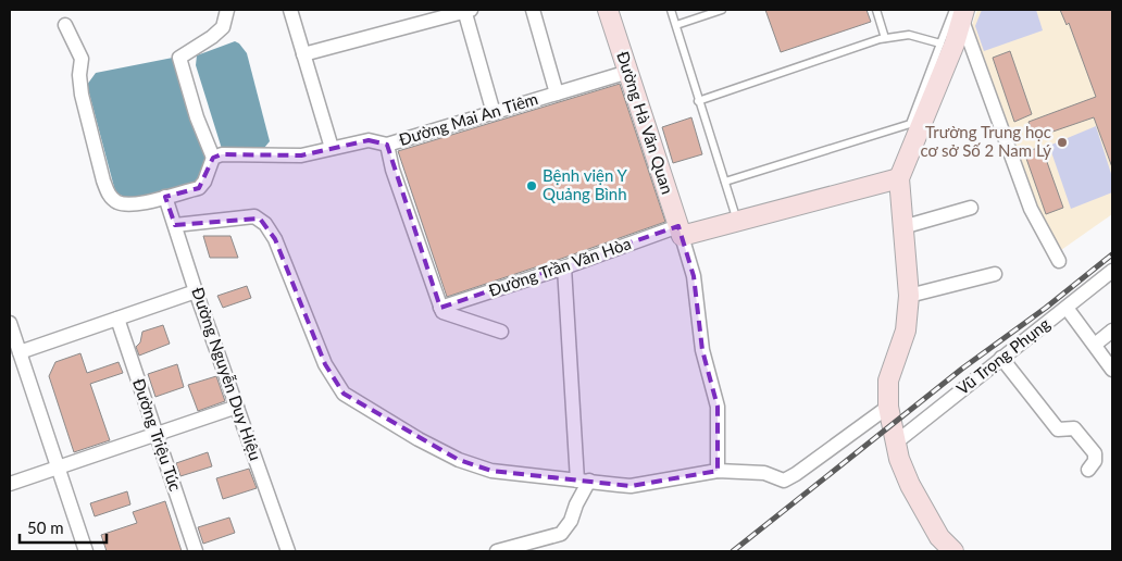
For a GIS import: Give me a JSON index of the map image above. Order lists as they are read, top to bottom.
{
  "streets": {
    "street": [
      "Đường Mai An Tiêm",
      "Đường Hà Văn Quan",
      "Đường Trần Văn Hòa",
      "Vũ Trọng Phụng",
      "Đường Nguyễn Duy Hiệu",
      "Đường Triệu Túc"
    ]
  },
  "crossings": [
    ["Đường Mai An Tiêm", "Đường Hà Văn Quan"],
    ["Đường Hà Văn Quan", "Đường Trần Văn Hòa"]
  ],
  "places": ["Trường Trung học cơ sở Số 2 Nam Lý", "Bệnh viện Y Quảng Bình"],
  "scale_bar": "50 m"
}
